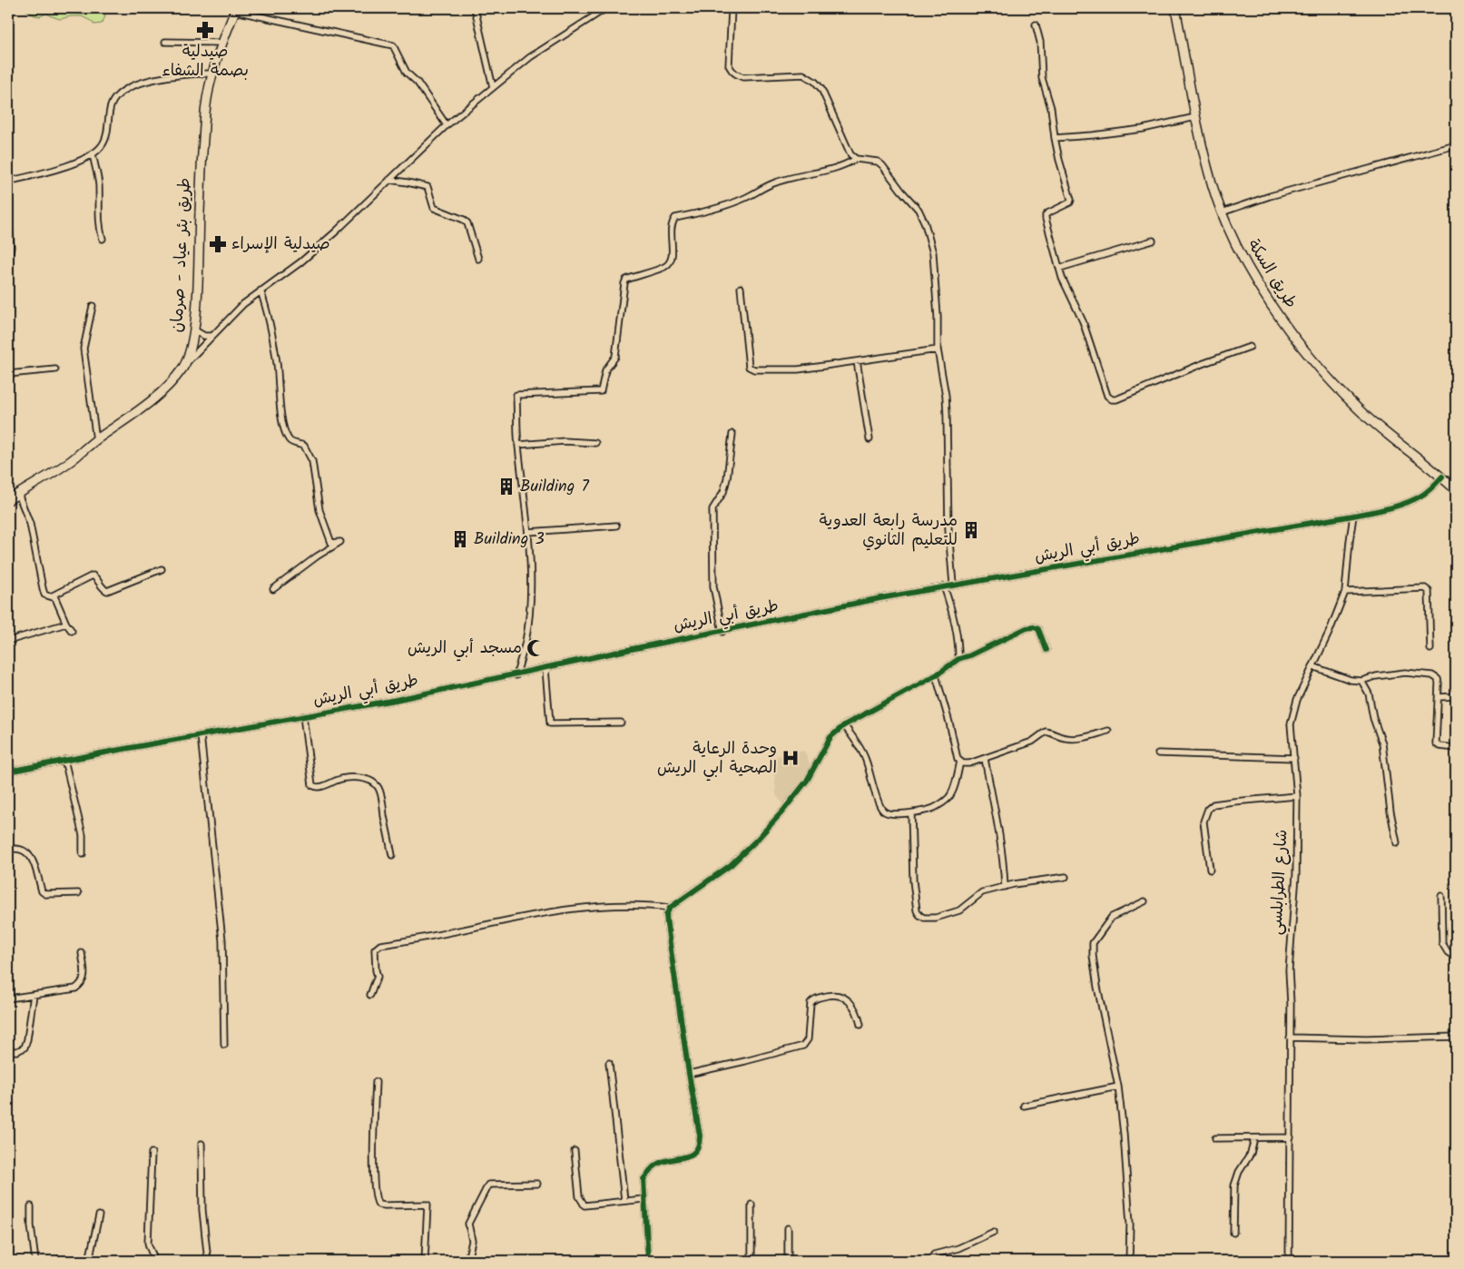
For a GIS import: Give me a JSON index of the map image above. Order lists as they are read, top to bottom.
{
  "streets": {
    "main road": ["طريق بئر عياد - صرمان", "طريق السكة"],
    "street": ["طريق أبي الريش", "شارع الطرابلسي"]
  },
  "crossings": [
    ["طريق السكة", "طريق أبي الريش"],
    ["طريق أبي الريش", "شارع الطرابلسي"]
  ],
  "places": {
    "pharmacy": ["صيدلية بصمة الشفاء", "صيدلية الإسراء"],
    "building": ["Building 7", "مدرسة رابعة العدوية للتعليم الثانوي", "Building 3"],
    "mosque": ["مسجد أبي الريش"],
    "hospital": ["وحدة الرعاية الصحية ابي الريش"]
  }
}
